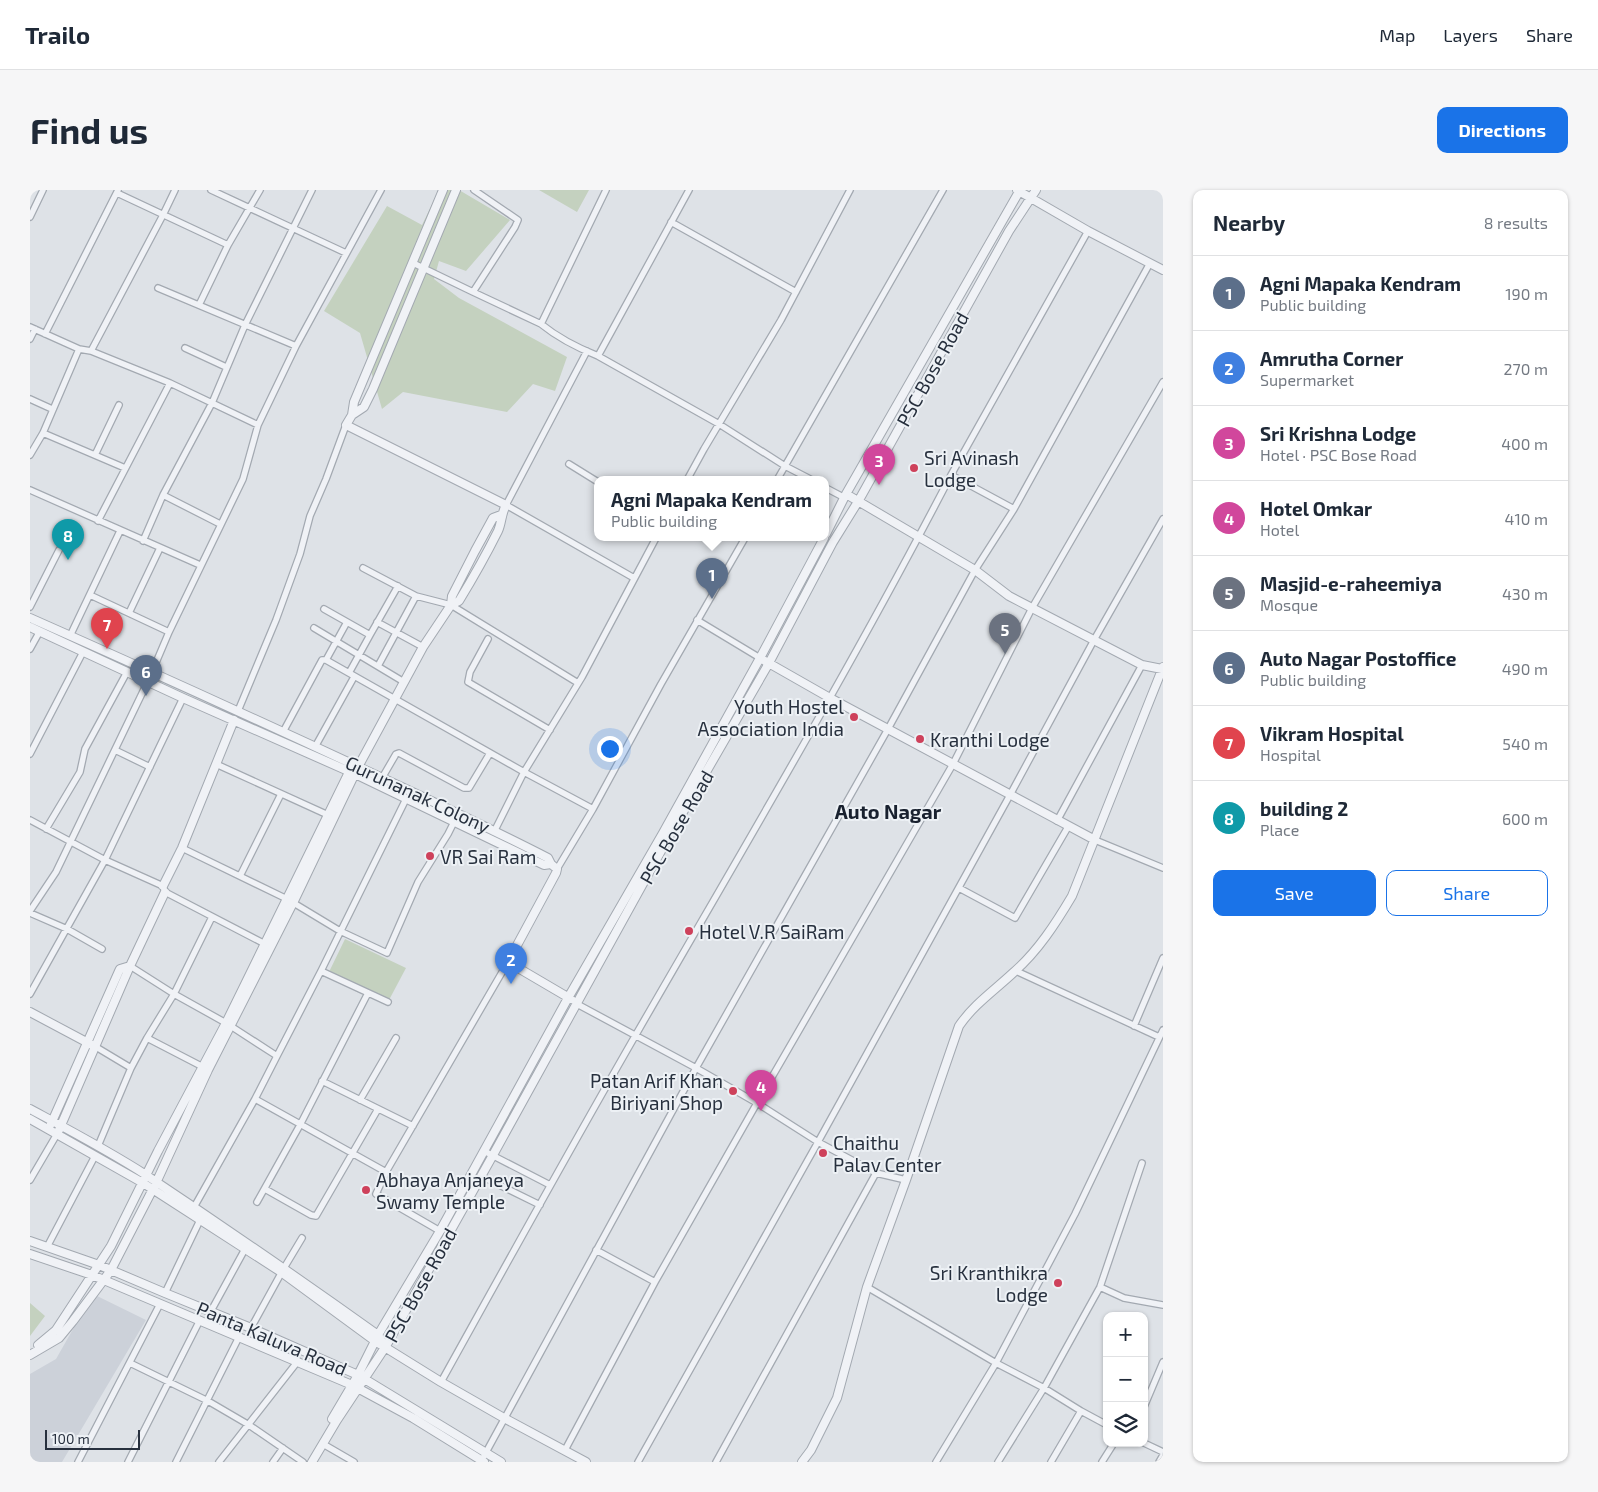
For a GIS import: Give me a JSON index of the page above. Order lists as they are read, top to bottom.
{
  "streets": {
    "street": ["PSC Bose Road", "Gurunanak Colony", "Panta Kaluva Road"]
  },
  "crossings": [
    ["PSC Bose Road", "Panta Kaluva Road"]
  ],
  "districts": ["Auto Nagar"],
  "places": [
    "Sri Avinash Lodge",
    "Youth Hostel Association India",
    "Kranthi Lodge",
    "VR Sai Ram",
    "Hotel V.R SaiRam",
    "Patan Arif Khan Biriyani Shop",
    "Chaithu Palav Center",
    "Abhaya Anjaneya Swamy Temple",
    "Sri Kranthikra Lodge"
  ],
  "scale_bar": "100 m",
  "page": {
    "header": "Trailo",
    "nav": ["Map", "Layers", "Share"],
    "buttons": [
      "Directions",
      ["Save", "Share"]
    ],
    "title": "Find us",
    "heading": ["Nearby", "8 results"],
    "list": [
      {
        "mark": "1",
        "name": "Agni Mapaka Kendram",
        "note": "Public building",
        "value": "190 m"
      },
      {
        "mark": "2",
        "name": "Amrutha Corner",
        "note": "Supermarket",
        "value": "270 m"
      },
      {
        "mark": "3",
        "name": "Sri Krishna Lodge",
        "note": "Hotel · PSC Bose Road",
        "value": "400 m"
      },
      {
        "mark": "4",
        "name": "Hotel Omkar",
        "note": "Hotel",
        "value": "410 m"
      },
      {
        "mark": "5",
        "name": "Masjid-e-raheemiya",
        "note": "Mosque",
        "value": "430 m"
      },
      {
        "mark": "6",
        "name": "Auto Nagar Postoffice",
        "note": "Public building",
        "value": "490 m"
      },
      {
        "mark": "7",
        "name": "Vikram Hospital",
        "note": "Hospital",
        "value": "540 m"
      },
      {
        "mark": "8",
        "name": "building 2",
        "note": "Place",
        "value": "600 m"
      }
    ],
    "pins": [
      "3",
      "8",
      "1",
      "7",
      "5",
      "6",
      "2",
      "4"
    ],
    "popup": ["Agni Mapaka Kendram", "Public building"],
    "map_buttons": ["+", "−"],
    "scale": "100 m"
  }
}
